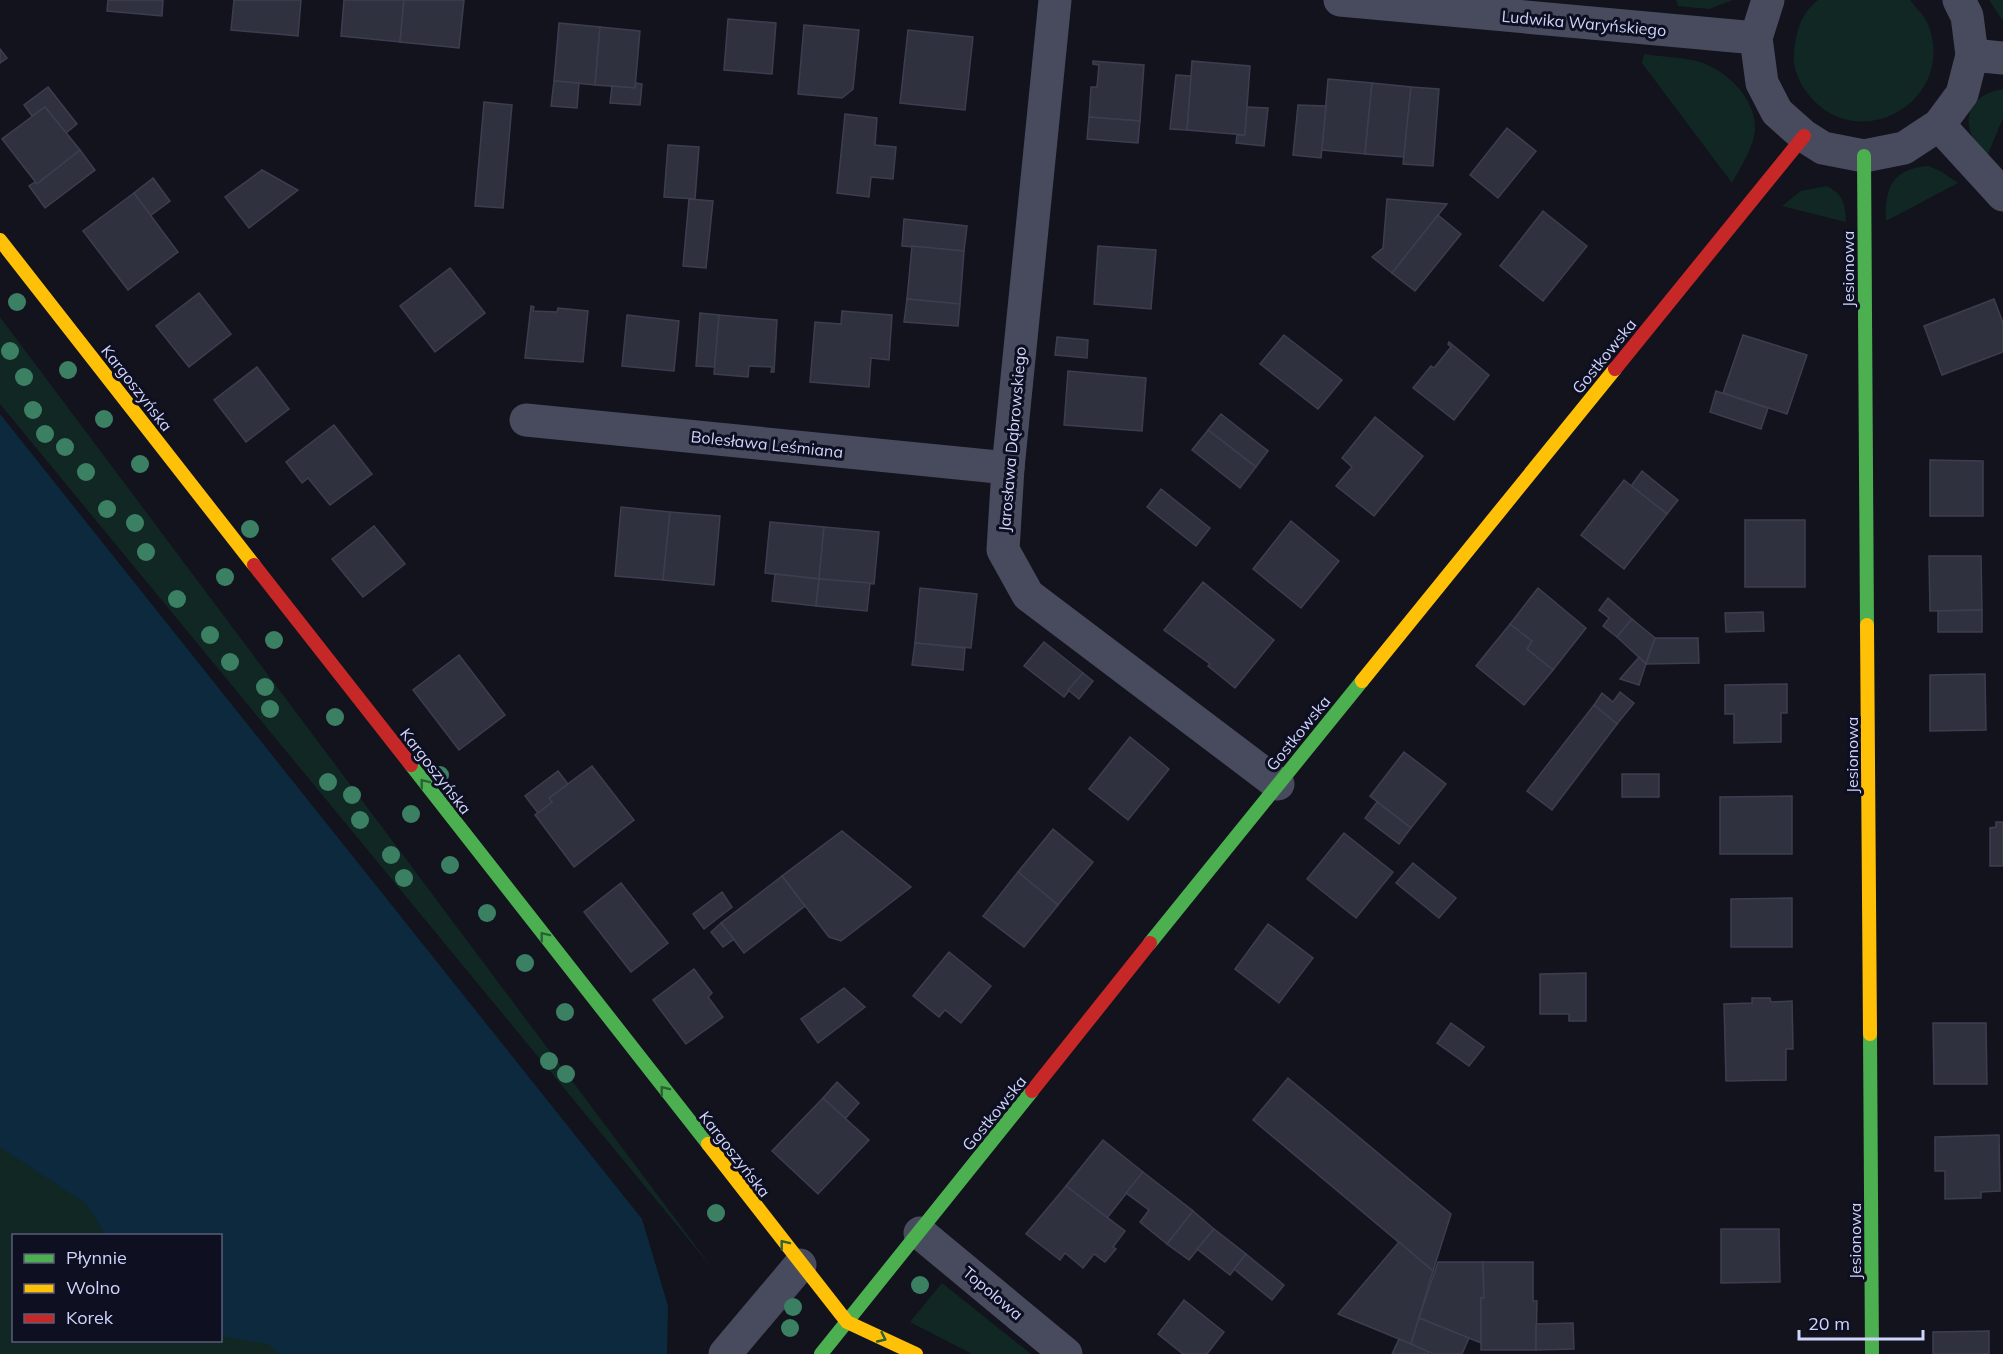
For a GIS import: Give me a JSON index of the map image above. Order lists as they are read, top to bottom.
{
  "streets": {
    "street": [
      "Ludwika Waryńskiego",
      "Jesionowa",
      "Gostkowska",
      "Kargoszyńska",
      "Jarosława Dąbrowskiego",
      "Bolesława Leśmiana",
      "Topolowa"
    ]
  },
  "crossings": [
    ["Gostkowska", "Kargoszyńska"],
    ["Gostkowska", "Jarosława Dąbrowskiego"],
    ["Gostkowska", "Topolowa"],
    ["Jarosława Dąbrowskiego", "Bolesława Leśmiana"]
  ],
  "one_way": ["Kargoszyńska"],
  "legend": ["Płynnie", "Wolno", "Korek"],
  "scale_bar": "20 m"
}
